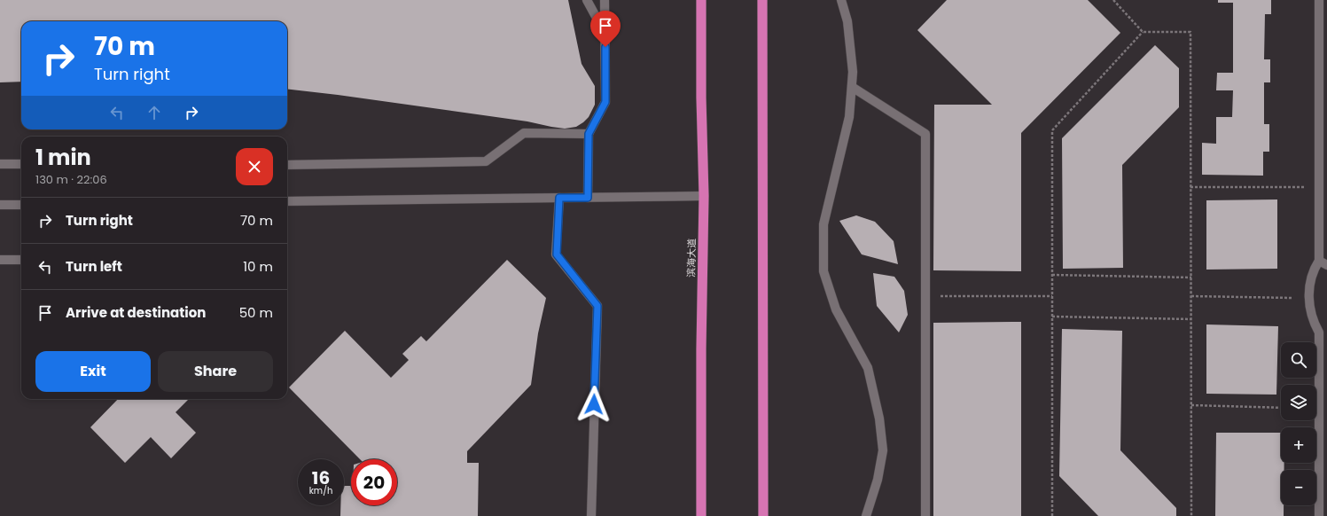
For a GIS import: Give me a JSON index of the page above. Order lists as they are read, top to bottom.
{
  "streets": {
    "highway": ["滨海大道"]
  },
  "page": {
    "turn": ["70 m", "Turn right"],
    "heading": ["1 min", "130 m · 22:06"],
    "list": [
      {
        "name": "Turn right",
        "value": "70 m"
      },
      {
        "name": "Turn left",
        "value": "10 m"
      },
      {
        "name": "Arrive at destination",
        "value": "50 m"
      }
    ],
    "map_buttons": ["+", "−"],
    "buttons": ["Exit", "Share"],
    "speed": "16 km/h",
    "limit": "20"
  }
}
